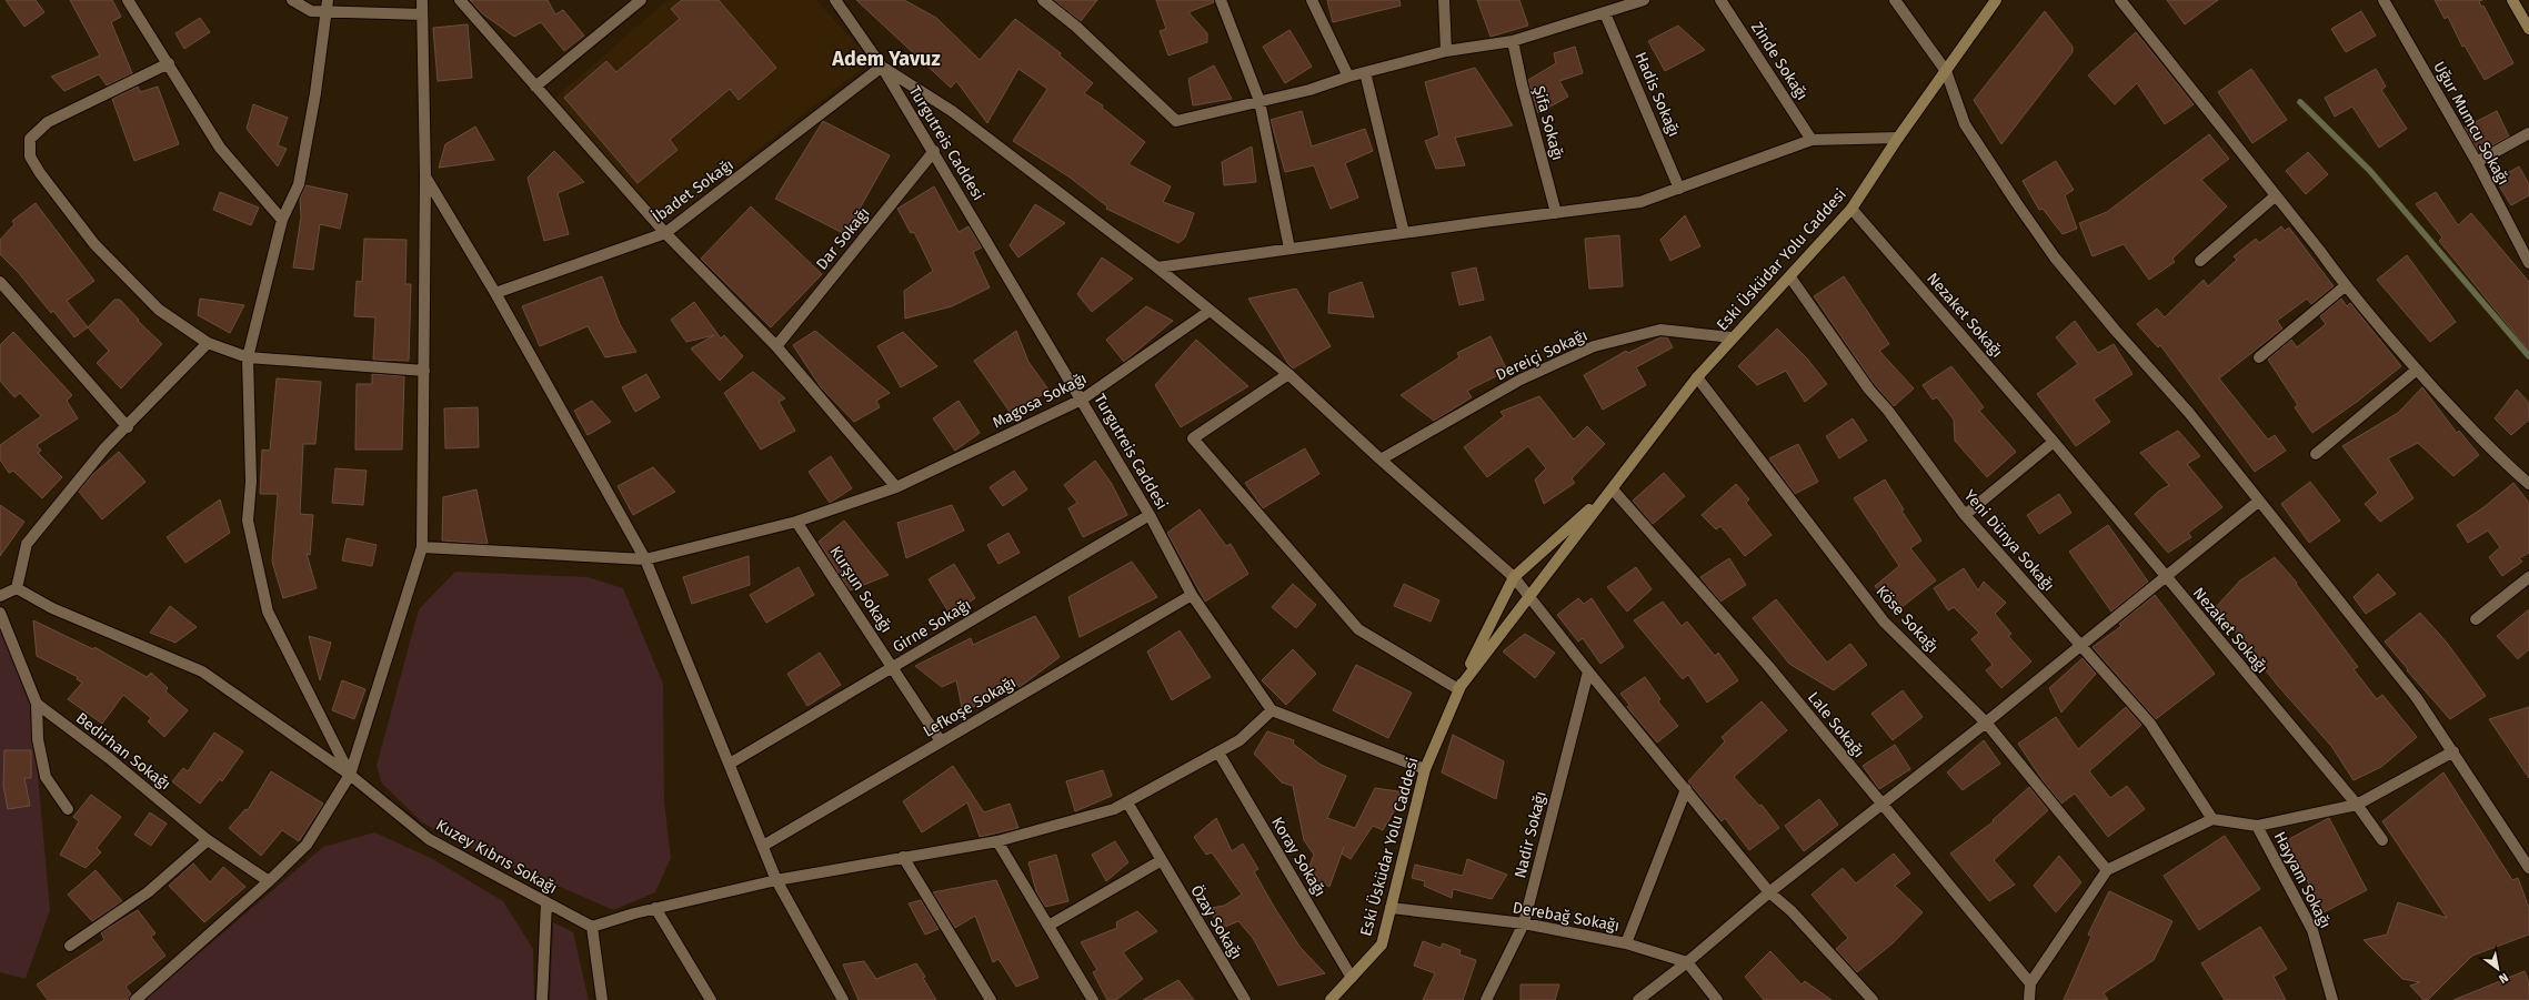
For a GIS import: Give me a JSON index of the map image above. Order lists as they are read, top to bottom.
{
  "streets": {
    "street": [
      "Zinde Sokağı",
      "Hadis Sokağı",
      "Şifa Sokağı",
      "Uğur Mumcu Sokağı",
      "Turgutreis Caddesi",
      "İbadet Sokağı",
      "Dar Sokağı",
      "Eski Üsküdar Yolu Caddesi",
      "Nezaket Sokağı",
      "Dereiçi Sokağı",
      "Magosa Sokağı",
      "Yeni Dünya Sokağı",
      "Kurşun Sokağı",
      "Köse Sokağı",
      "Girne Sokağı",
      "Lefkoşe Sokağı",
      "Lale Sokağı",
      "Bedirhan Sokağı",
      "Nadir Sokağı",
      "Kuzey Kıbrıs Sokağı",
      "Koray Sokağı",
      "Hayyam Sokağı",
      "Derebağ Sokağı",
      "Özay Sokağı"
    ]
  },
  "crossings": [
    ["Turgutreis Caddesi", "İbadet Sokağı"],
    ["Turgutreis Caddesi", "Dar Sokağı"],
    ["Turgutreis Caddesi", "Magosa Sokağı"],
    ["Turgutreis Caddesi", "Girne Sokağı"],
    ["Turgutreis Caddesi", "Lefkoşe Sokağı"],
    ["Eski Üsküdar Yolu Caddesi", "Nezaket Sokağı"],
    ["Eski Üsküdar Yolu Caddesi", "Dereiçi Sokağı"],
    ["Eski Üsküdar Yolu Caddesi", "Yeni Dünya Sokağı"],
    ["Eski Üsküdar Yolu Caddesi", "Köse Sokağı"],
    ["Eski Üsküdar Yolu Caddesi", "Lale Sokağı"],
    ["Eski Üsküdar Yolu Caddesi", "Koray Sokağı"],
    ["Eski Üsküdar Yolu Caddesi", "Derebağ Sokağı"],
    ["Magosa Sokağı", "Kurşun Sokağı"],
    ["Kurşun Sokağı", "Girne Sokağı"],
    ["Kurşun Sokağı", "Lefkoşe Sokağı"],
    ["Nadir Sokağı", "Derebağ Sokağı"]
  ],
  "districts": ["Adem Yavuz"],
  "north": "bottom right"
}
